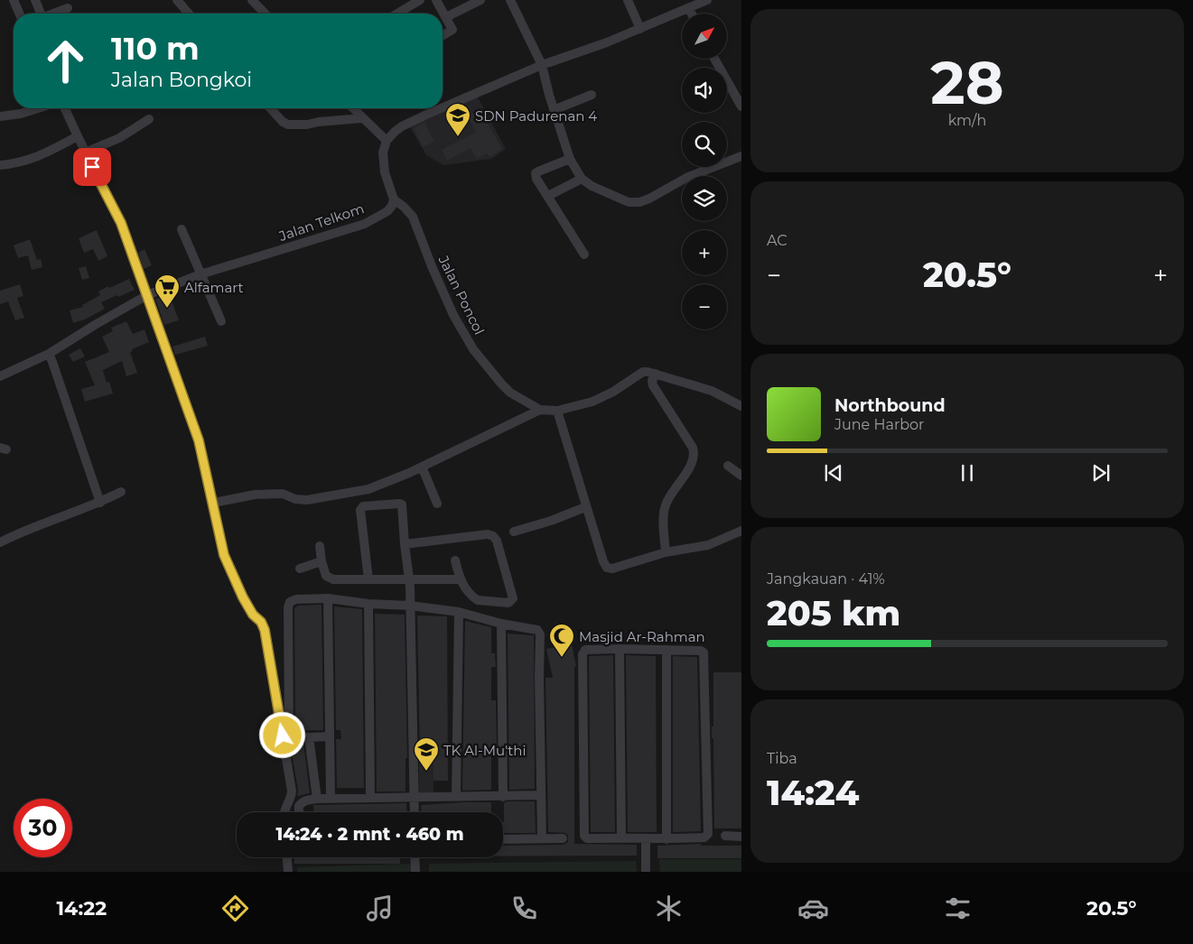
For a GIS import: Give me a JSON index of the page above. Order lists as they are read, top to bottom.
{
  "streets": {
    "street": ["Jalan Telkom", "Jalan Poncol"]
  },
  "crossings": [
    ["Jalan Telkom", "Jalan Poncol"]
  ],
  "places": {
    "school or university": ["SDN Padurenan 4", "TK Al-Mu'thi"],
    "supermarket": ["Alfamart"],
    "mosque": ["Masjid Ar-Rahman"]
  },
  "north": "top right",
  "page": {
    "tile": [
      ["28", "km/h"],
      "AC",
      ["Jangkauan · 41%", "205 km"],
      ["Tiba", "14:24"]
    ],
    "map_buttons": ["+", "−"],
    "turn": ["110 m", "Jalan Bongkoi"],
    "heat": ["−", "20.5°", "+"],
    "song": ["Northbound", "June Harbor"],
    "limit": "30",
    "trip": "14:24 · 2 mnt · 460 m",
    "tabs": ["14:22", "20.5°"]
  }
}
